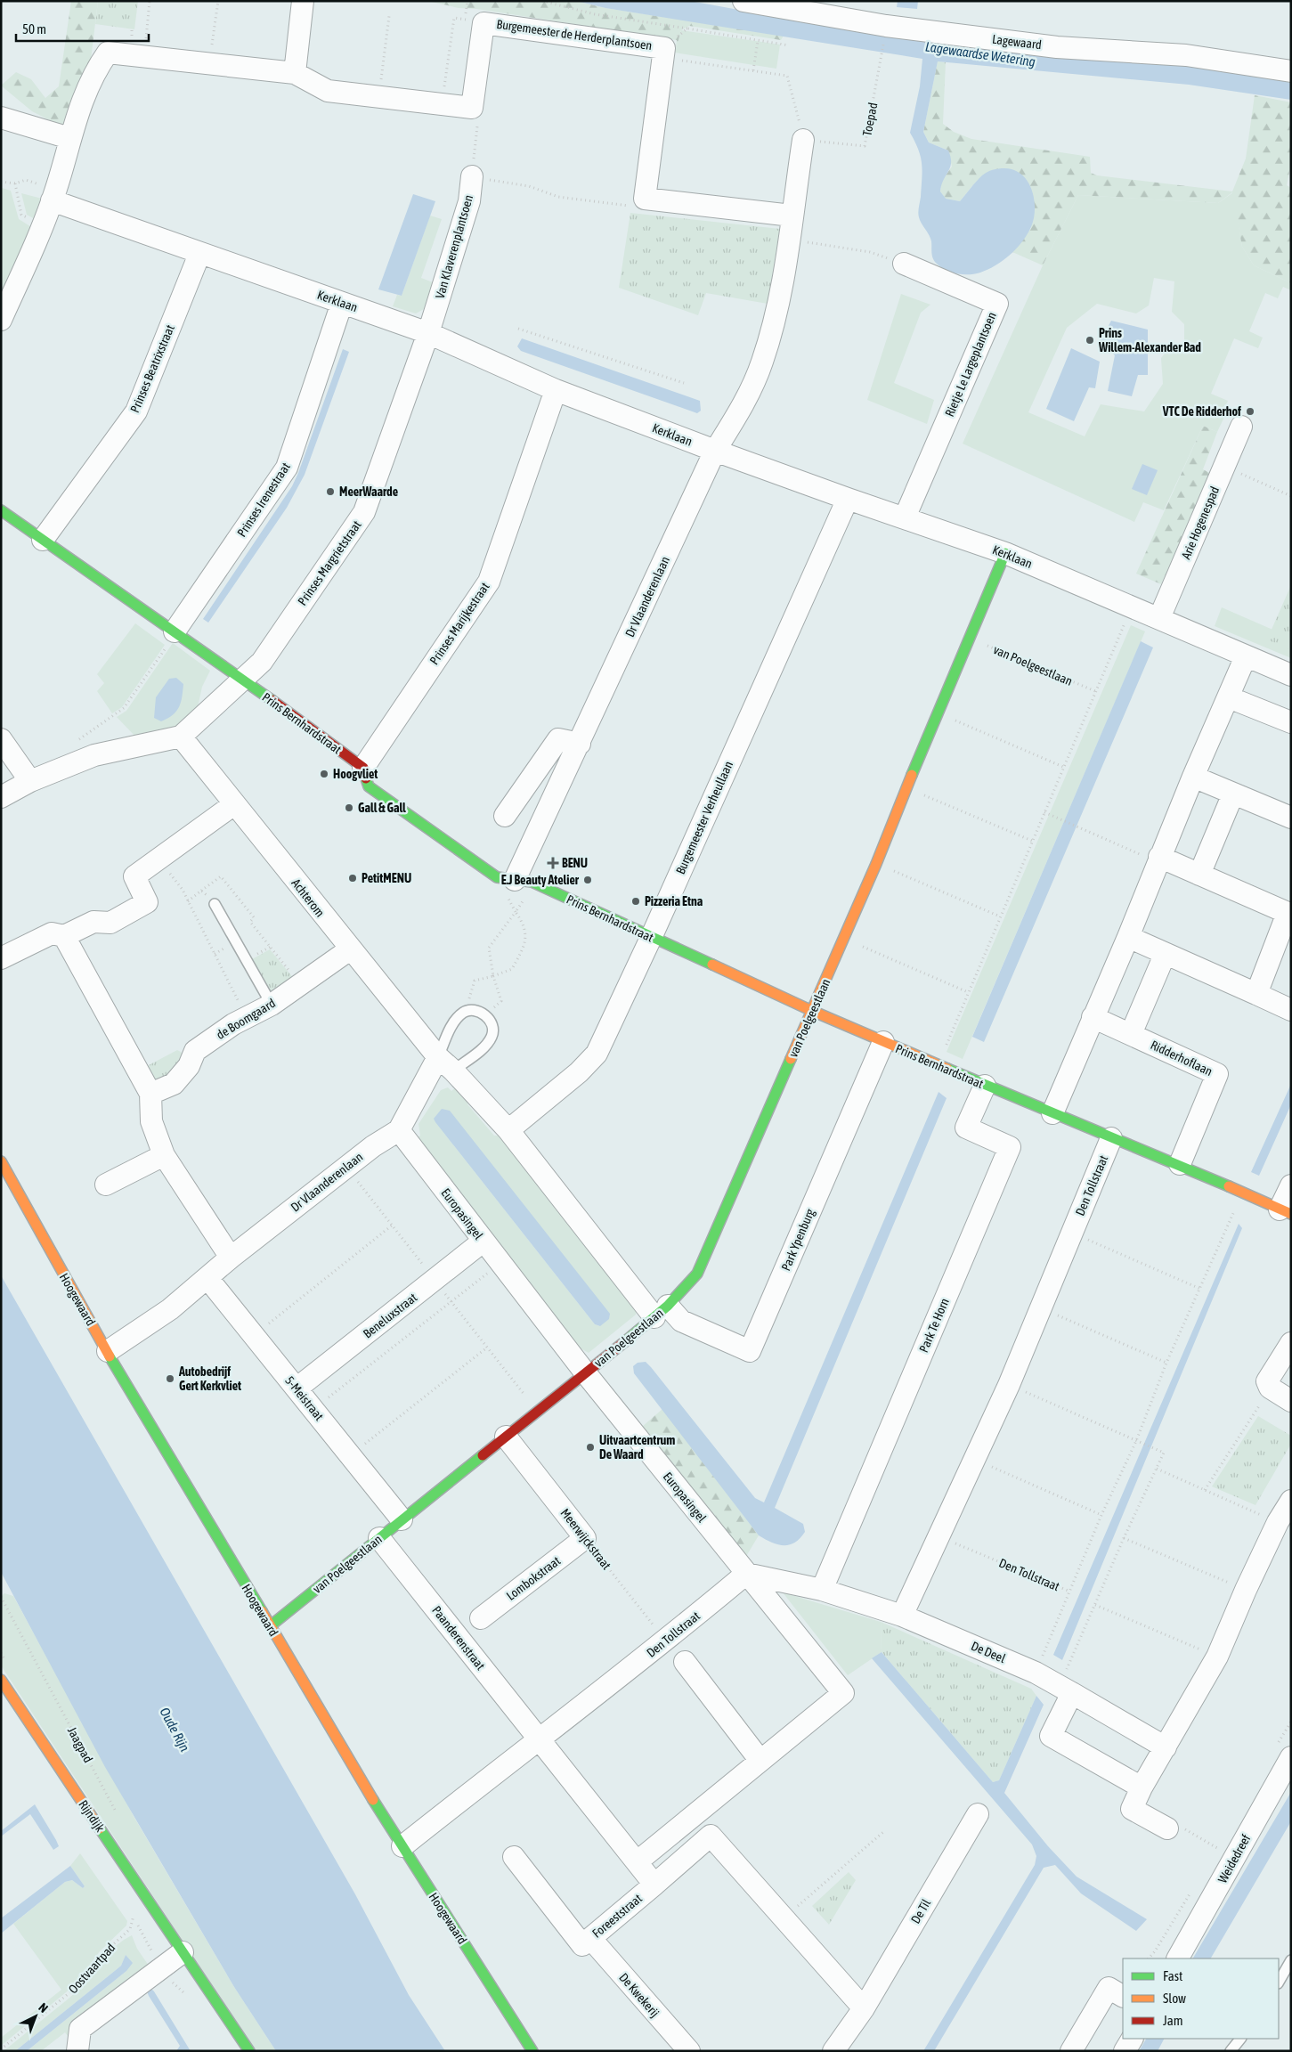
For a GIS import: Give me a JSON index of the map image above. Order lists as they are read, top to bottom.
{
  "streets": {
    "street": [
      "Burgemeester de Herderplantsoen",
      "Lagewaard",
      "Van Klaverenplantsoen",
      "Kerklaan",
      "Rietje Le Largeplantsoen",
      "Prinses Beatrixstraat",
      "Prinses Irenestraat",
      "Arie Hogenespad",
      "Prinses Margrietstraat",
      "Dr Vlaanderenlaan",
      "Prinses Marijkestraat",
      "van Poelgeestlaan",
      "Prins Bernhardstraat",
      "Burgemeester Verheullaan",
      "Achterom",
      "de Boomgaard",
      "Ridderhoflaan",
      "Den Tollstraat",
      "Europasingel",
      "Park Ypenburg",
      "Hoogewaard",
      "Beneluxstraat",
      "Park Te Horn",
      "5-Meistraat",
      "Meerwijckstraat",
      "Lombokstraat",
      "Paanderenstraat",
      "De Deel",
      "Rijndijk",
      "Weidedreef",
      "De Til",
      "Foreeststraat",
      "De Kwekerij"
    ],
    "path": ["Toepad", "Jaagpad", "Oostvaartpad"]
  },
  "crossings": [
    ["Burgemeester de Herderplantsoen", "Toepad"],
    ["Burgemeester de Herderplantsoen", "Dr Vlaanderenlaan"],
    ["Toepad", "Dr Vlaanderenlaan"],
    ["Van Klaverenplantsoen", "Kerklaan"],
    ["Van Klaverenplantsoen", "Prinses Margrietstraat"],
    ["Kerklaan", "Rietje Le Largeplantsoen"],
    ["Kerklaan", "Prinses Beatrixstraat"],
    ["Kerklaan", "Prinses Irenestraat"],
    ["Kerklaan", "Arie Hogenespad"],
    ["Kerklaan", "Prinses Margrietstraat"],
    ["Kerklaan", "Dr Vlaanderenlaan"],
    ["Kerklaan", "Prinses Marijkestraat"],
    ["Kerklaan", "van Poelgeestlaan"],
    ["Kerklaan", "Burgemeester Verheullaan"],
    ["Prinses Beatrixstraat", "Prins Bernhardstraat"],
    ["Prinses Irenestraat", "Prins Bernhardstraat"],
    ["Prinses Margrietstraat", "Prins Bernhardstraat"],
    ["Prinses Margrietstraat", "Achterom"],
    ["Dr Vlaanderenlaan", "Prins Bernhardstraat"],
    ["Dr Vlaanderenlaan", "Achterom"],
    ["Dr Vlaanderenlaan", "Europasingel"],
    ["Dr Vlaanderenlaan", "Hoogewaard"],
    ["Dr Vlaanderenlaan", "5-Meistraat"],
    ["Prinses Marijkestraat", "Prins Bernhardstraat"],
    ["van Poelgeestlaan", "Prins Bernhardstraat"],
    ["van Poelgeestlaan", "Europasingel"],
    ["van Poelgeestlaan", "Park Ypenburg"],
    ["van Poelgeestlaan", "Hoogewaard"],
    ["van Poelgeestlaan", "5-Meistraat"],
    ["van Poelgeestlaan", "Meerwijckstraat"],
    ["van Poelgeestlaan", "Paanderenstraat"],
    ["Prins Bernhardstraat", "Burgemeester Verheullaan"],
    ["Prins Bernhardstraat", "Ridderhoflaan"],
    ["Prins Bernhardstraat", "Den Tollstraat"],
    ["Prins Bernhardstraat", "Park Ypenburg"],
    ["Prins Bernhardstraat", "Park Te Horn"],
    ["Achterom", "de Boomgaard"],
    ["Den Tollstraat", "Europasingel"],
    ["Den Tollstraat", "Hoogewaard"],
    ["Den Tollstraat", "Meerwijckstraat"],
    ["Den Tollstraat", "Paanderenstraat"],
    ["Den Tollstraat", "De Deel"],
    ["Europasingel", "Beneluxstraat"],
    ["Beneluxstraat", "5-Meistraat"],
    ["Meerwijckstraat", "Lombokstraat"],
    ["Foreeststraat", "De Kwekerij"]
  ],
  "water": ["Lagewaardse Wetering", "Oude Rijn"],
  "places": {
    "other": [
      "Prins Willem-Alexander Bad",
      "VTC De Ridderhof",
      "MeerWaarde",
      "Hoogvliet",
      "Gall & Gall",
      "PetitMENU",
      "E.J Beauty Atelier",
      "Pizzeria Etna",
      "Autobedrijf Gert Kerkvliet",
      "Uitvaartcentrum De Waard"
    ],
    "health": ["BENU"]
  },
  "legend": ["Fast", "Slow", "Jam"],
  "scale_bar": "50 m",
  "north": "top right"
}
